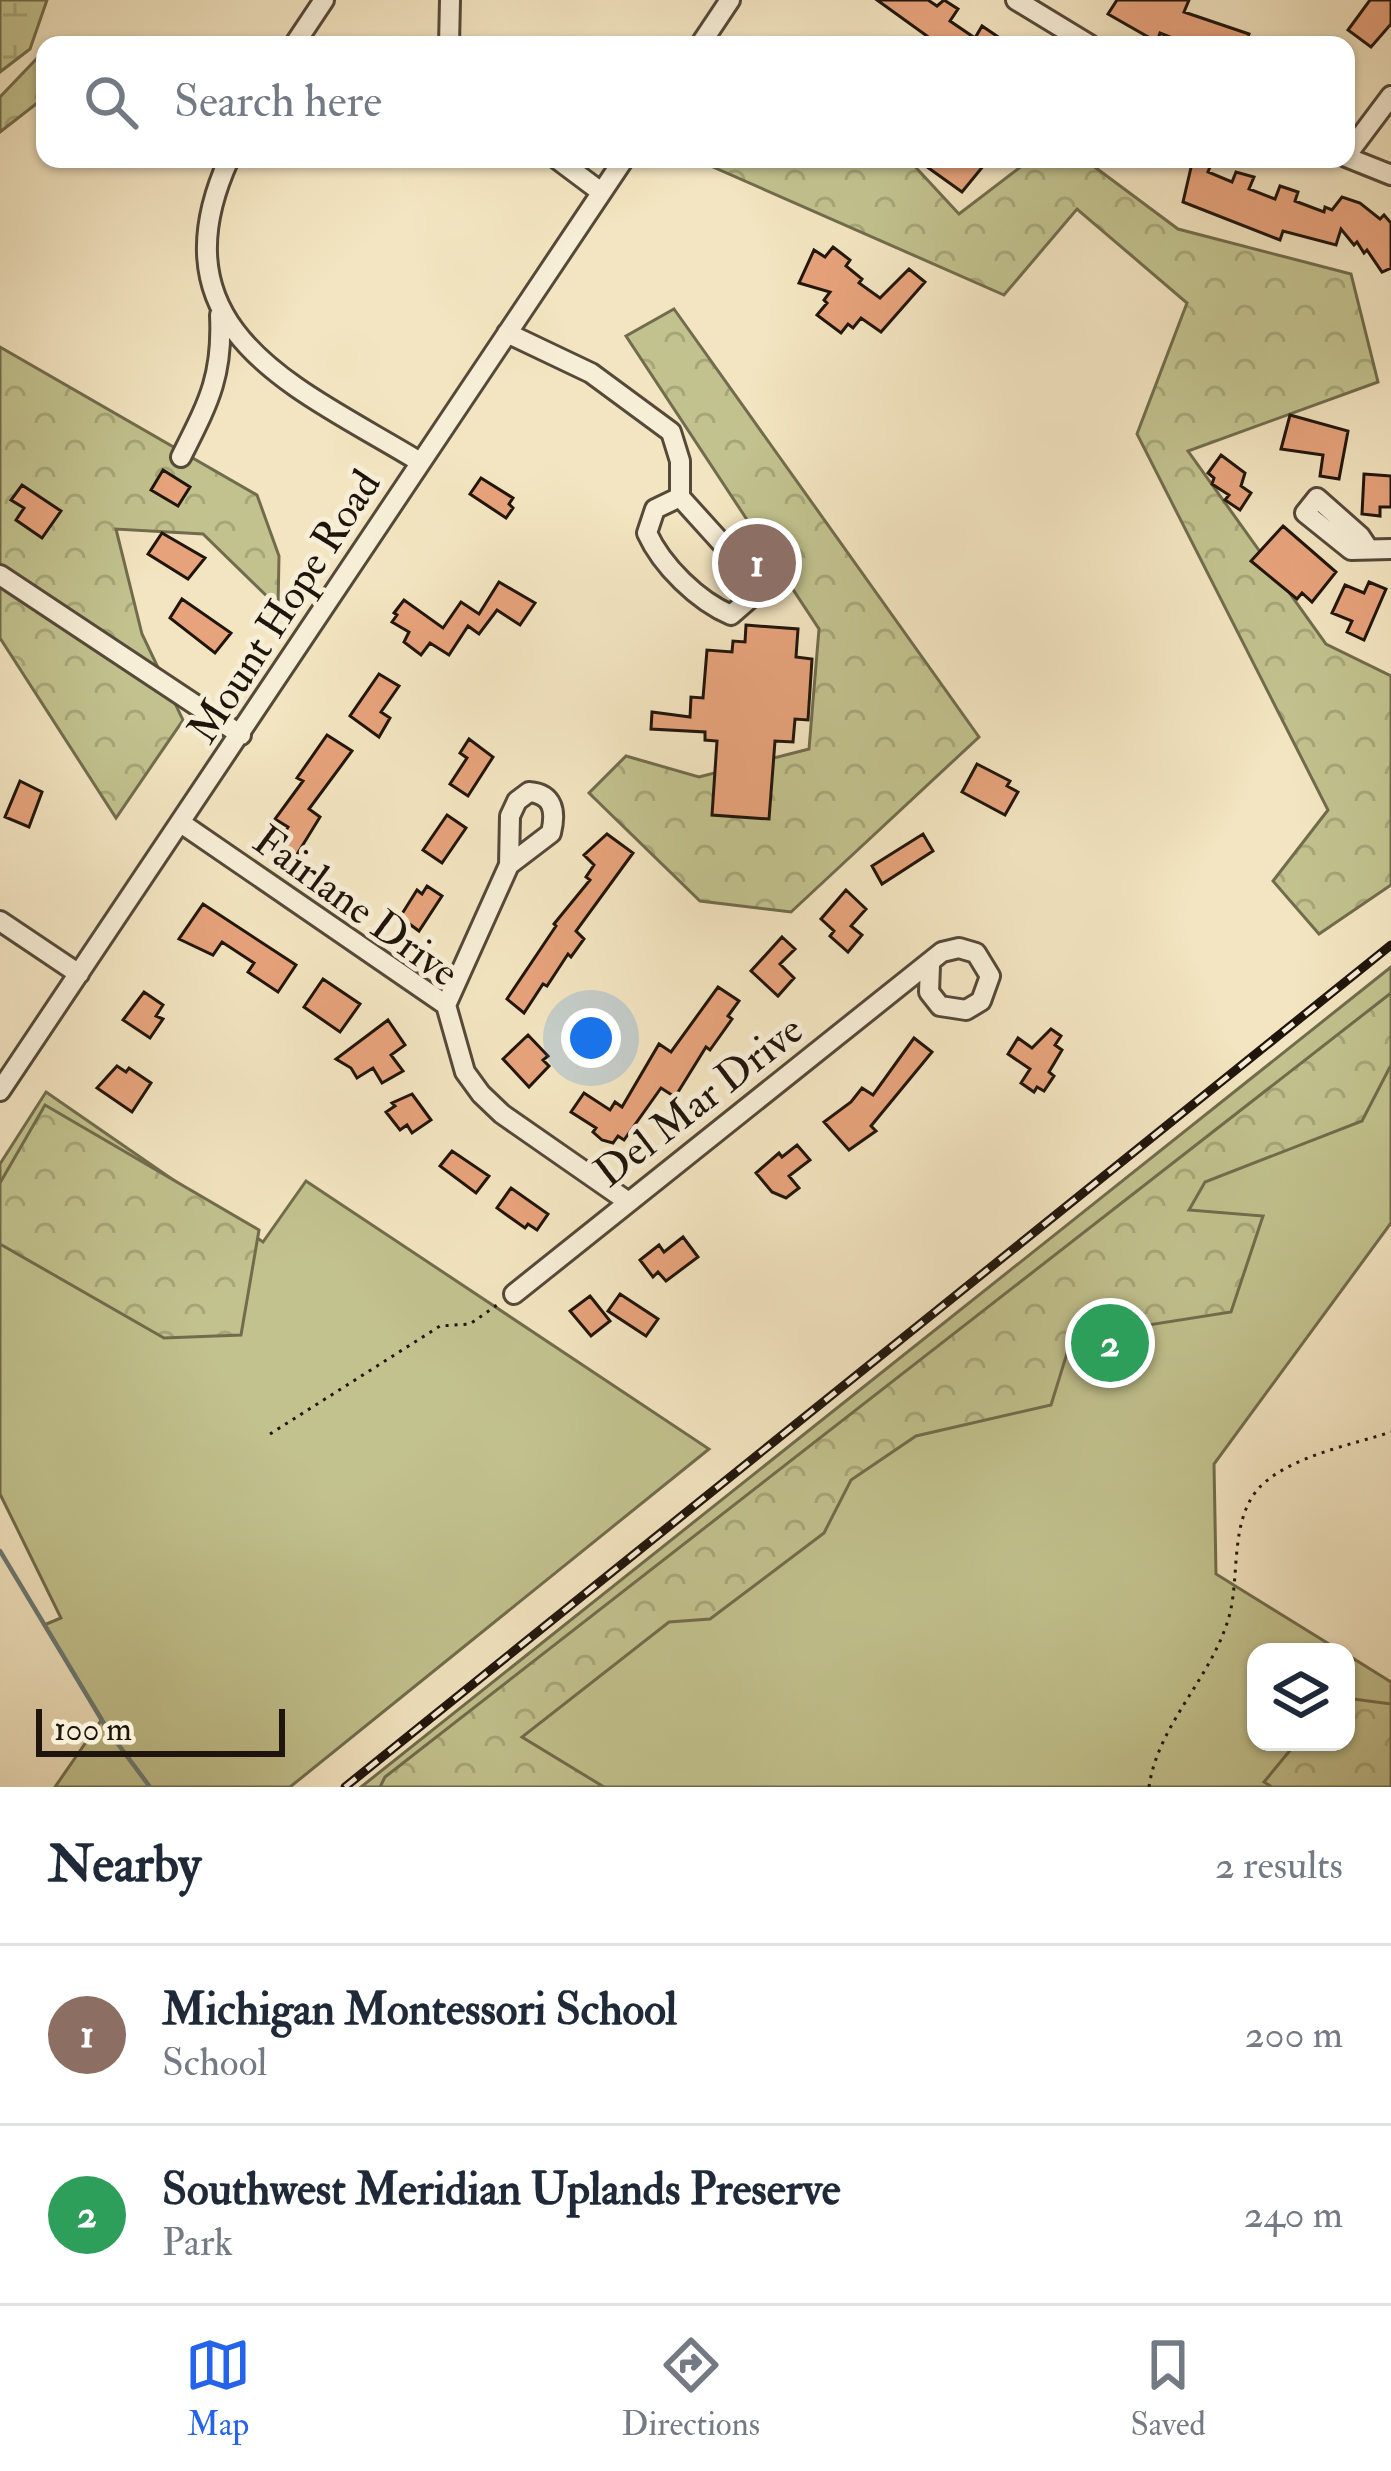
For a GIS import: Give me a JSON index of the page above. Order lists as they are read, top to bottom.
{
  "streets": {
    "street": ["Mount Hope Road", "Fairlane Drive", "Del Mar Drive"]
  },
  "crossings": [
    ["Mount Hope Road", "Fairlane Drive"],
    ["Fairlane Drive", "Del Mar Drive"]
  ],
  "scale_bar": "100 m",
  "page": {
    "search": "Search here",
    "pins": ["1", "2"],
    "scale": "100 m",
    "heading": ["Nearby", "2 results"],
    "list": [
      {
        "mark": "1",
        "name": "Michigan Montessori School",
        "note": "School",
        "value": "200 m"
      },
      {
        "mark": "2",
        "name": "Southwest Meridian Uplands Preserve",
        "note": "Park",
        "value": "240 m"
      }
    ],
    "nav": ["Map", "Directions", "Saved"]
  }
}
